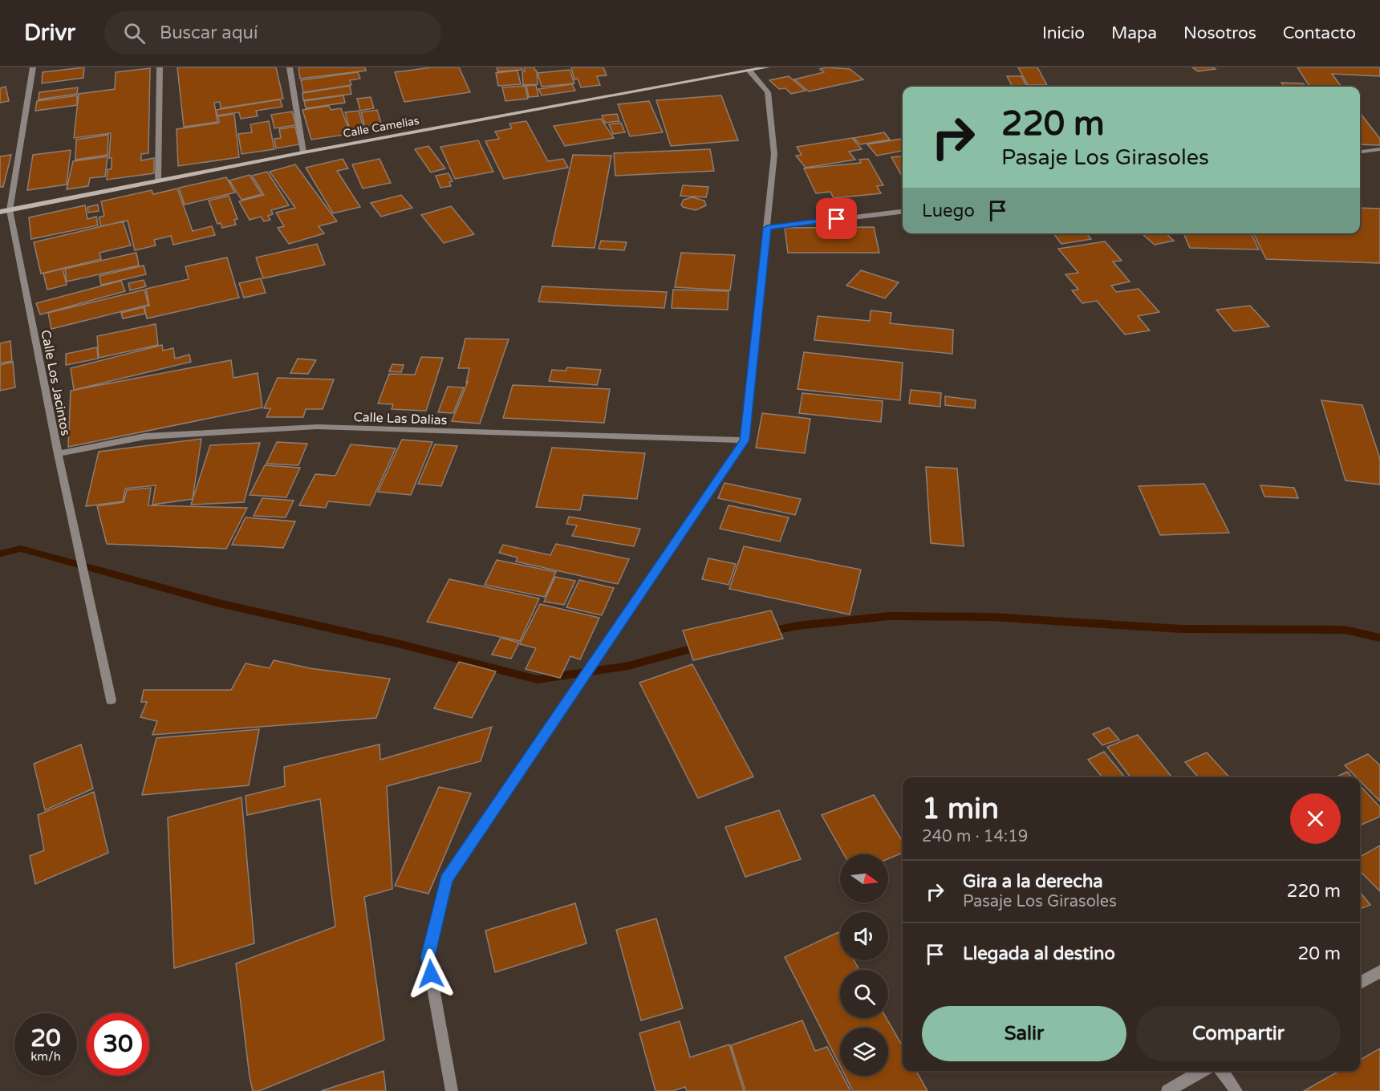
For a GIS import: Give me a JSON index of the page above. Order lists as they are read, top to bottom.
{
  "streets": {
    "street": ["Calle Camelias", "Calle Los Jacintos", "Calle Las Dalias"]
  },
  "crossings": [
    ["Calle Camelias", "Calle Los Jacintos"],
    ["Calle Los Jacintos", "Calle Las Dalias"]
  ],
  "north": "right",
  "page": {
    "header": "Drivr",
    "search": "Buscar aquí",
    "nav": [
      "Inicio",
      "Mapa",
      "Nosotros",
      "Contacto"
    ],
    "turn": ["220 m", "Pasaje Los Girasoles"],
    "then": "Luego",
    "heading": ["1 min", "240 m · 14:19"],
    "list": [
      {
        "name": "Gira a la derecha",
        "note": "Pasaje Los Girasoles",
        "value": "220 m"
      },
      {
        "name": "Llegada al destino",
        "value": "20 m"
      }
    ],
    "buttons": ["Salir", "Compartir"],
    "speed": "20 km/h",
    "limit": "30"
  }
}
